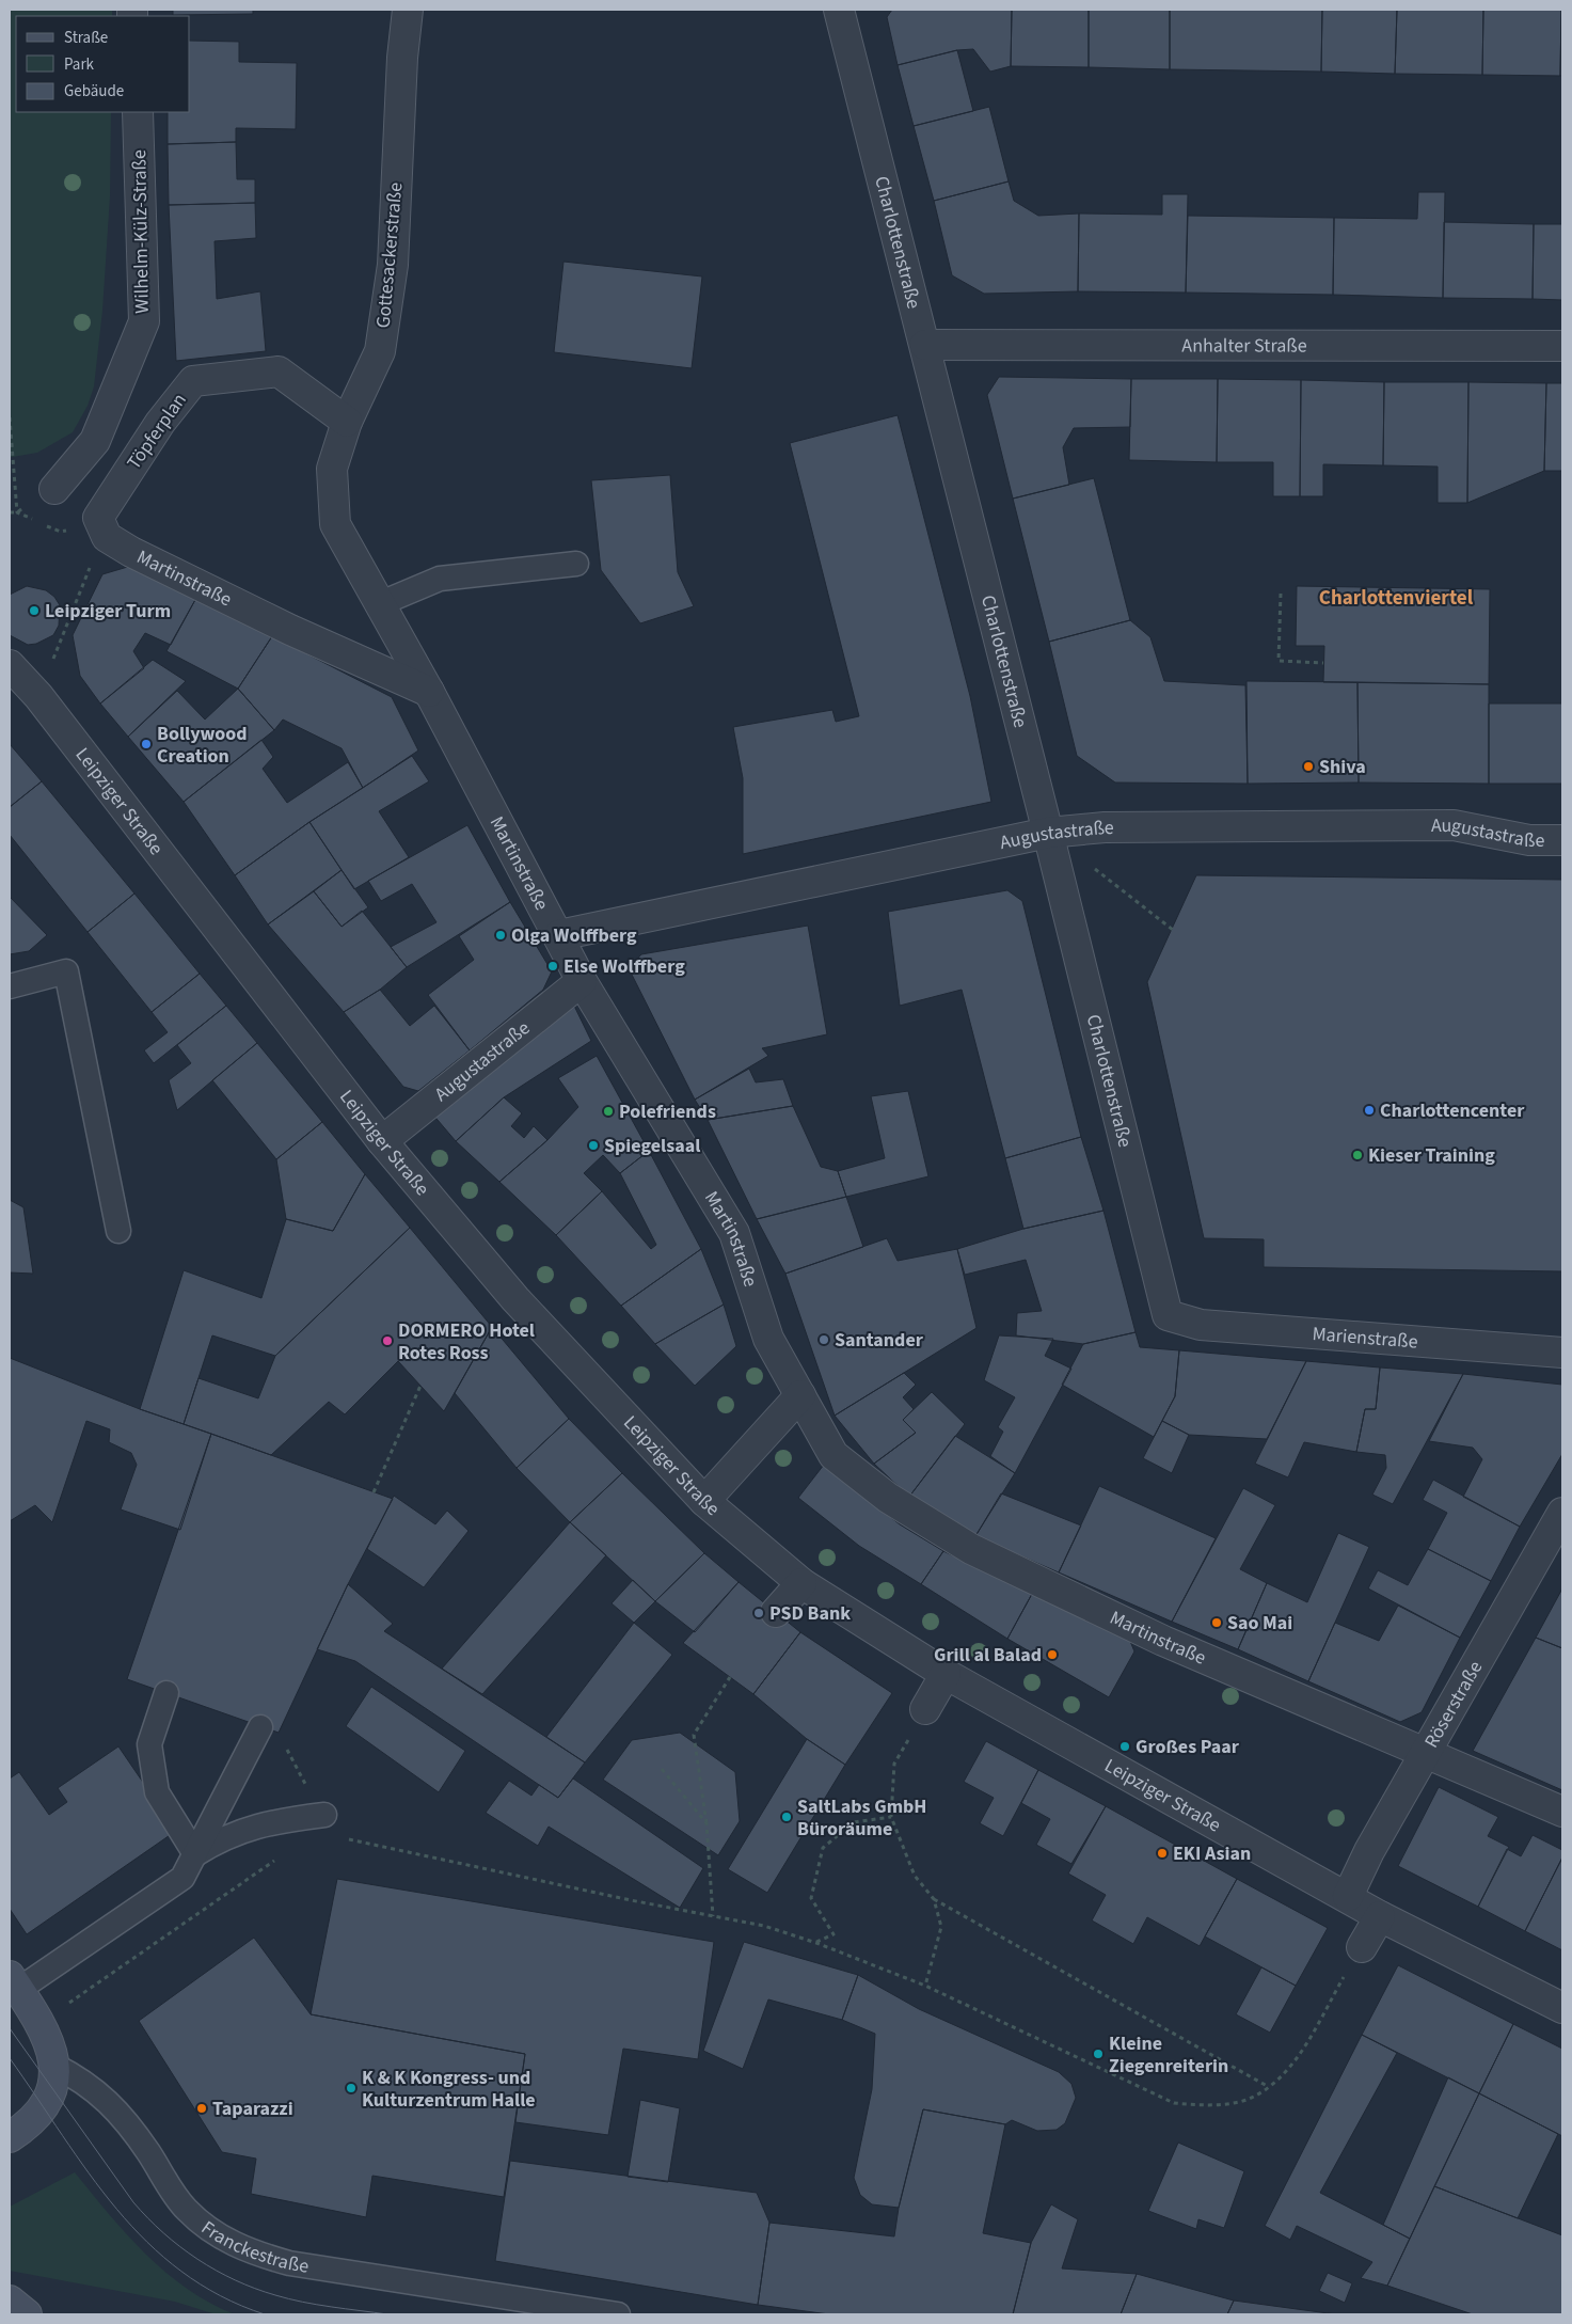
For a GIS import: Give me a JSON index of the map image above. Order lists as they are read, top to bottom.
{
  "streets": {
    "street": [
      "Wilhelm-Külz-Straße",
      "Charlottenstraße",
      "Gottesackerstraße",
      "Anhalter Straße",
      "Töpferplan",
      "Martinstraße",
      "Leipziger Straße",
      "Augustastraße",
      "Marienstraße",
      "Röserstraße"
    ],
    "lane": ["Franckestraße"]
  },
  "crossings": [
    ["Charlottenstraße", "Anhalter Straße"],
    ["Charlottenstraße", "Augustastraße"],
    ["Charlottenstraße", "Marienstraße"],
    ["Gottesackerstraße", "Töpferplan"],
    ["Gottesackerstraße", "Martinstraße"],
    ["Töpferplan", "Martinstraße"],
    ["Martinstraße", "Augustastraße"],
    ["Martinstraße", "Röserstraße"],
    ["Leipziger Straße", "Augustastraße"],
    ["Leipziger Straße", "Röserstraße"]
  ],
  "districts": ["Charlottenviertel"],
  "places": [
    "Leipziger Turm",
    "Bollywood Creation",
    "Shiva",
    "Olga Wolffberg",
    "Else Wolffberg",
    "Charlottencenter",
    "Polefriends",
    "Spiegelsaal",
    "Kieser Training",
    "Santander",
    "DORMERO Hotel Rotes Ross",
    "PSD Bank",
    "Sao Mai",
    "Grill al Balad",
    "Großes Paar",
    "SaltLabs GmbH Büroräume",
    "EKI Asian",
    "Kleine Ziegenreiterin",
    "K & K Kongress- und Kulturzentrum Halle",
    "Taparazzi"
  ],
  "legend": ["Straße", "Park", "Gebäude"]
}
